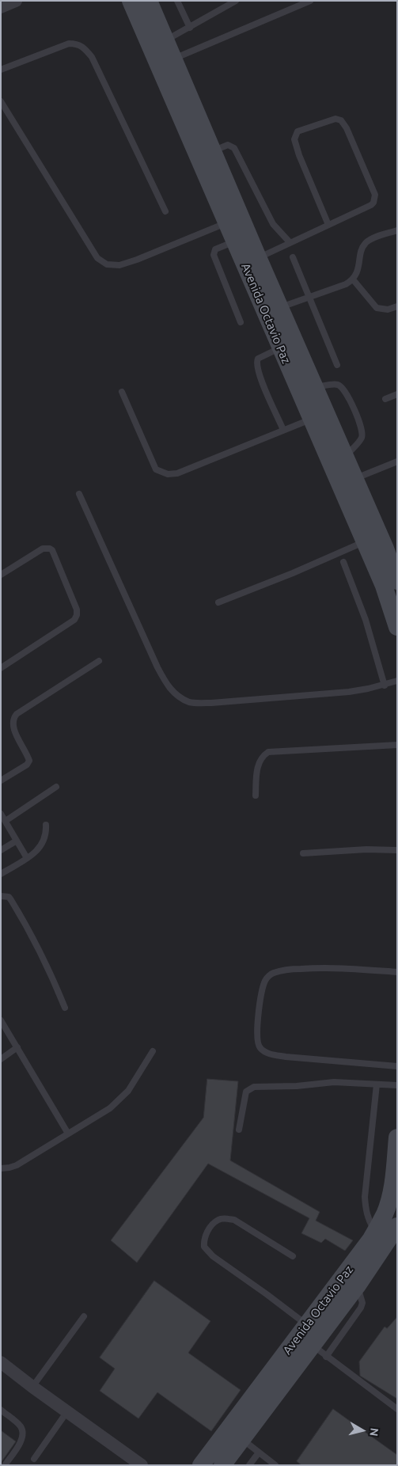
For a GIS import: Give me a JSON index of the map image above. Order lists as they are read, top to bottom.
{
  "streets": {
    "street": ["Avenida Octavio Paz"]
  },
  "north": "right"
}
